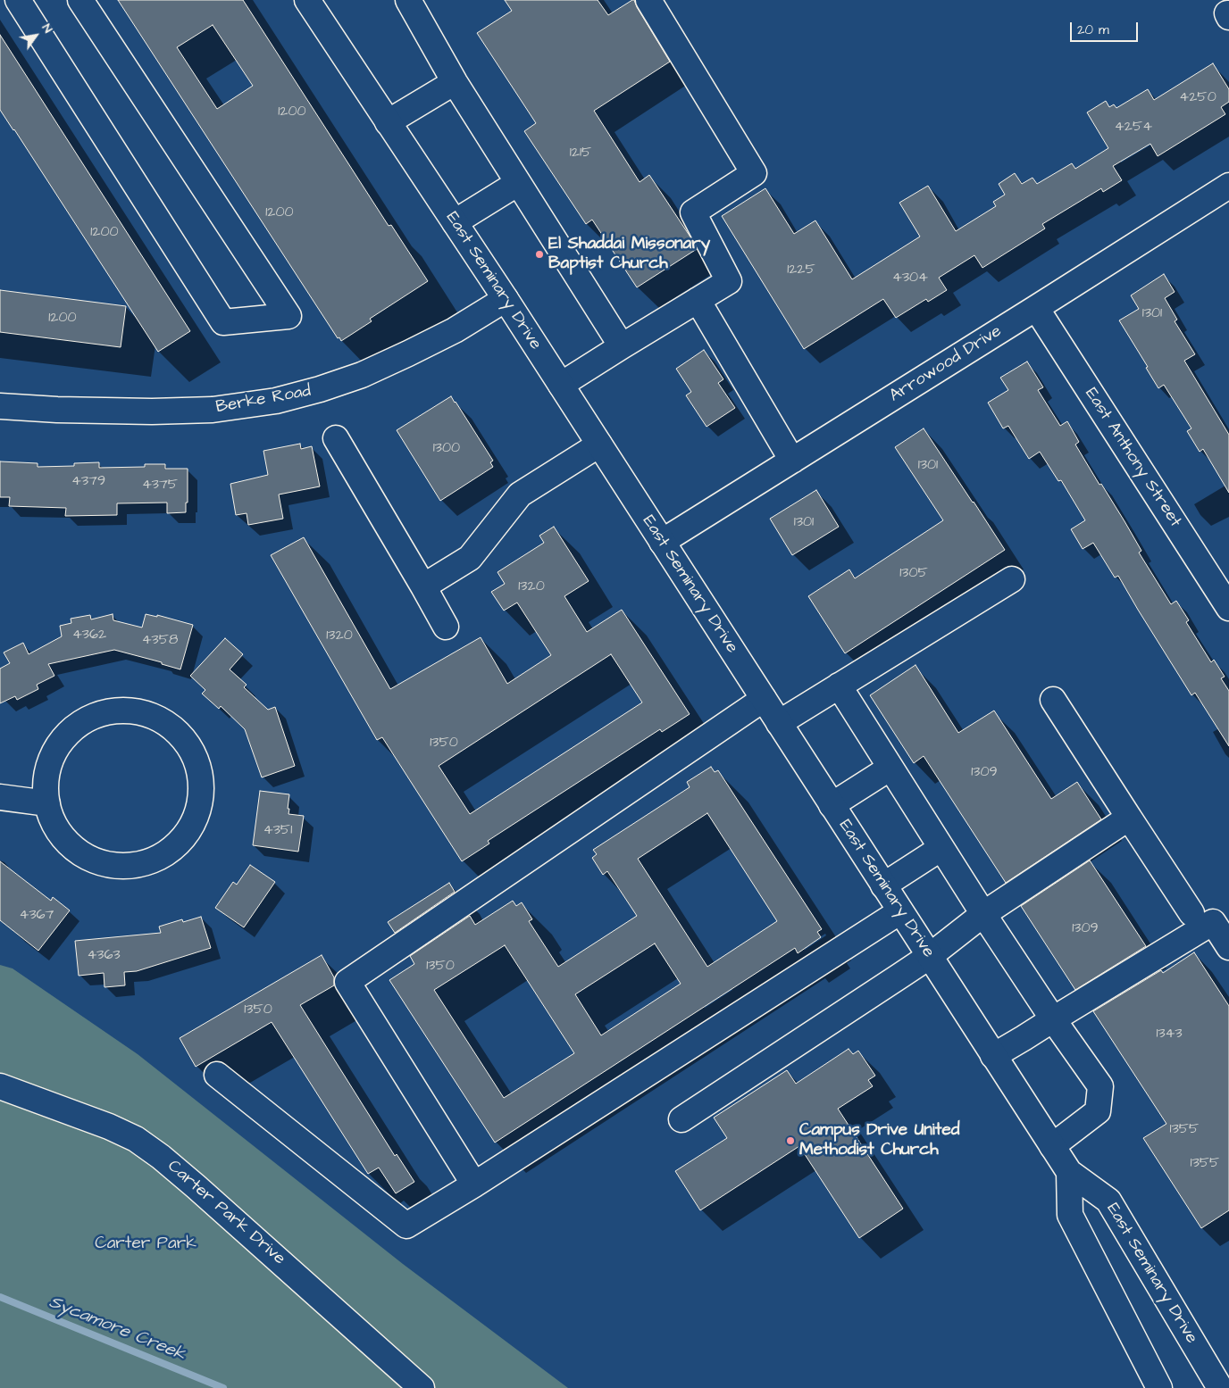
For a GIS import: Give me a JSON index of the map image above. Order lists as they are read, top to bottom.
{
  "streets": {
    "street": [
      "East Seminary Drive",
      "Arrowood Drive",
      "Berke Road",
      "East Anthony Street",
      "Carter Park Drive"
    ]
  },
  "crossings": [
    ["East Seminary Drive", "Arrowood Drive"],
    ["East Seminary Drive", "Berke Road"],
    ["Arrowood Drive", "East Anthony Street"]
  ],
  "water": ["Sycamore Creek"],
  "parks": ["Carter Park"],
  "places": ["El Shaddai Missonary Baptist Church", "Campus Drive United Methodist Church"],
  "house_numbers": [
    "4250",
    "1200",
    "4254",
    "1215",
    "1200",
    "1200",
    "1225",
    "4304",
    "1301",
    "1200",
    "1300",
    "1301",
    "4379",
    "4375",
    "1301",
    "1305",
    "1320",
    "4362",
    "1320",
    "4358",
    "1350",
    "1309",
    "4351",
    "4367",
    "1309",
    "4363",
    "1350",
    "1350",
    "1343",
    "1355",
    "1355"
  ],
  "scale_bar": "20 m",
  "north": "top right"
}
